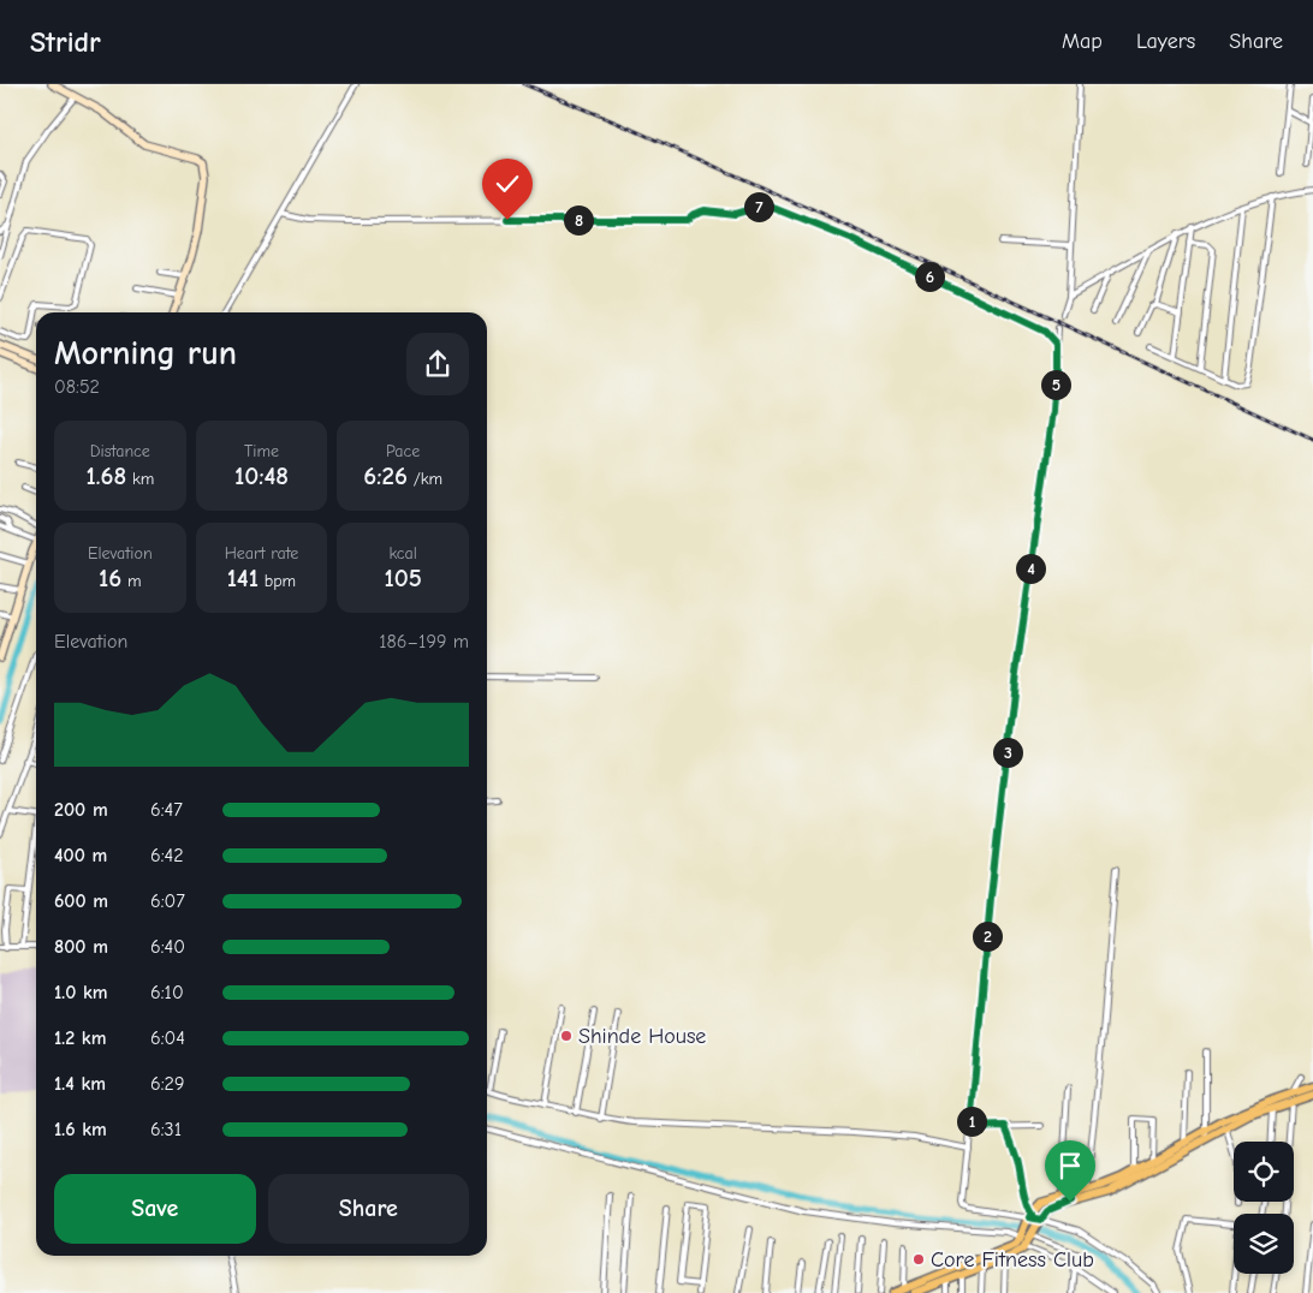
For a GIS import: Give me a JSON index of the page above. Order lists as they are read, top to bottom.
{
  "places": ["Shinde House", "Core Fitness Club"],
  "page": {
    "header": "Stridr",
    "nav": ["Map", "Layers", "Share"],
    "pins": [
      "7",
      "8",
      "6",
      "5",
      "4",
      "3",
      "2",
      "1"
    ],
    "heading": ["Morning run", "08:52"],
    "stats": [
      ["Distance", "1.68 km"],
      ["Time", "10:48"],
      ["Pace", "6:26 /km"],
      ["Elevation", "16 m"],
      ["Heart rate", "141 bpm"],
      ["kcal", "105"]
    ],
    "chart": ["Elevation", "186–199 m"],
    "list": [
      {
        "name": "200 m",
        "note": "6:47"
      },
      {
        "name": "400 m",
        "note": "6:42"
      },
      {
        "name": "600 m",
        "note": "6:07"
      },
      {
        "name": "800 m",
        "note": "6:40"
      },
      {
        "name": "1.0 km",
        "note": "6:10"
      },
      {
        "name": "1.2 km",
        "note": "6:04"
      },
      {
        "name": "1.4 km",
        "note": "6:29"
      },
      {
        "name": "1.6 km",
        "note": "6:31"
      }
    ],
    "buttons": ["Save", "Share"]
  }
}
